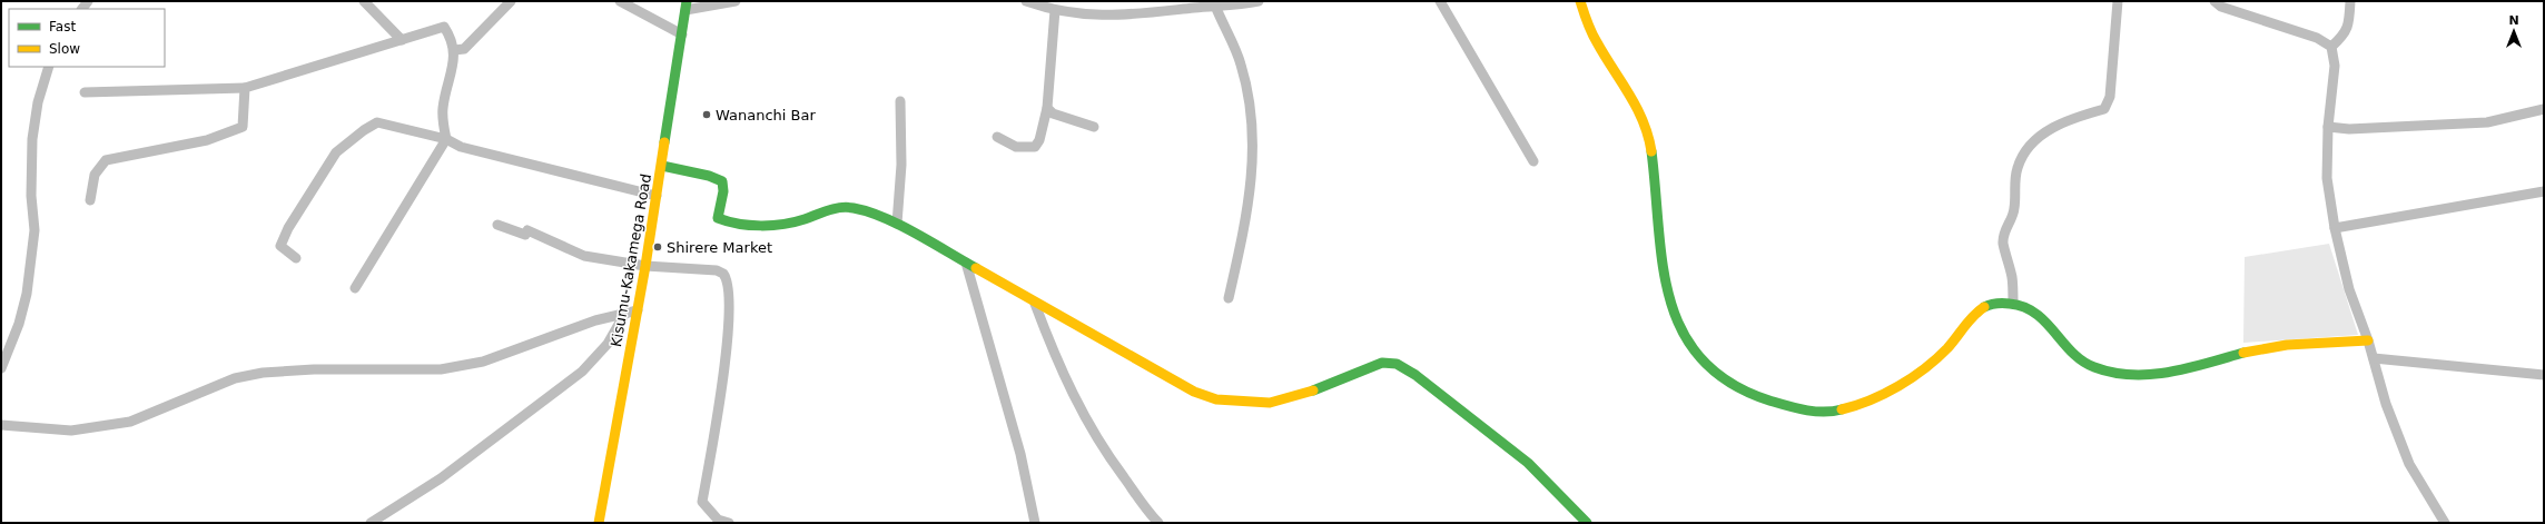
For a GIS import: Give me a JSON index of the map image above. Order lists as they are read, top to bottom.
{
  "streets": {
    "main road": ["Kisumu-Kakamega Road"]
  },
  "places": ["Wananchi Bar", "Shirere Market"],
  "legend": ["Fast", "Slow"],
  "north": "top"
}
